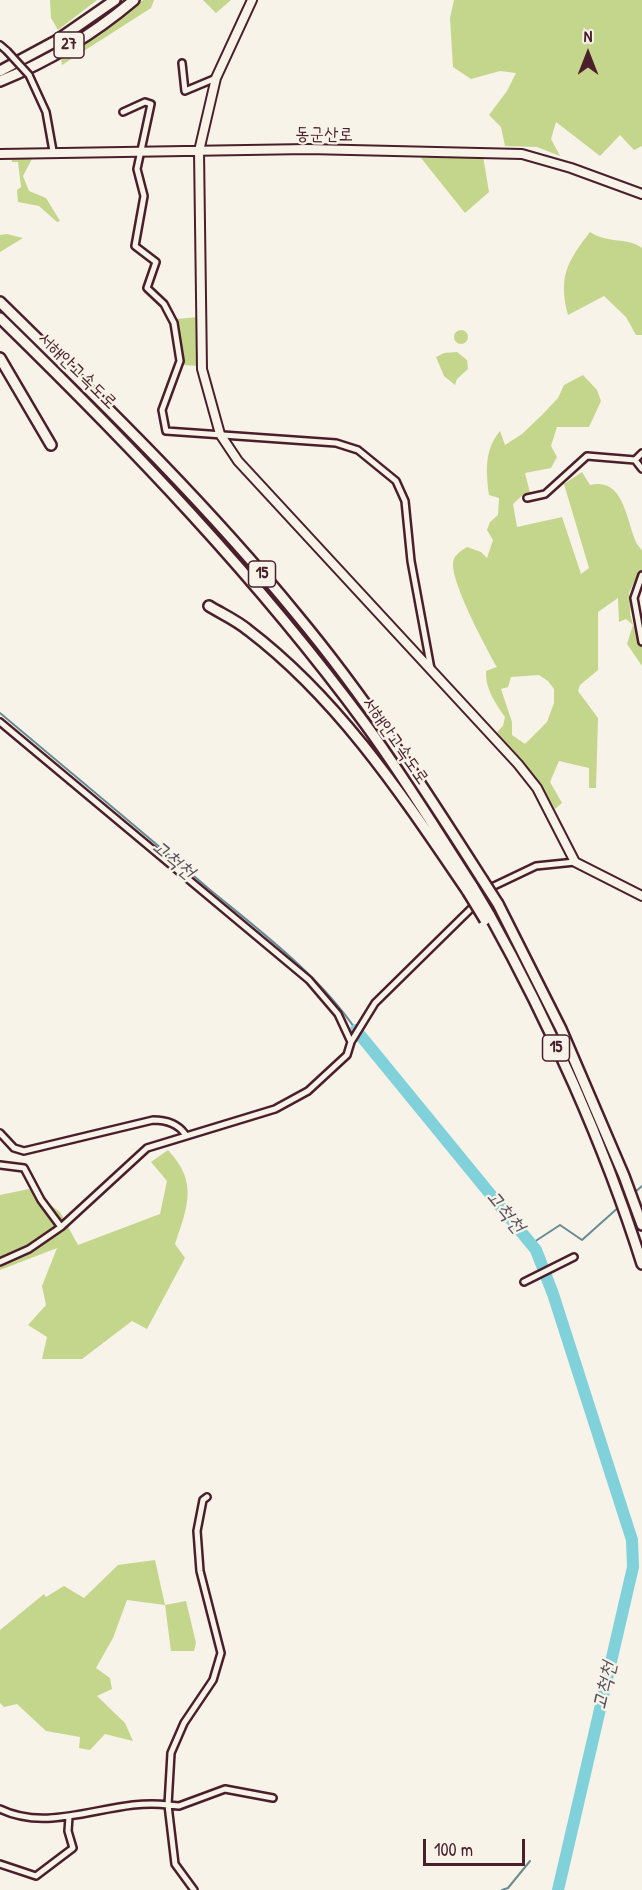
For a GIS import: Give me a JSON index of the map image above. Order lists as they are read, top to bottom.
{
  "streets": {
    "highway": ["27", "서해안고속도로", "15"],
    "street": ["동군산로"]
  },
  "crossings": [
    ["서해안고속도로", "15"]
  ],
  "water": ["고척천"],
  "scale_bar": "100 m",
  "north": "top"
}
